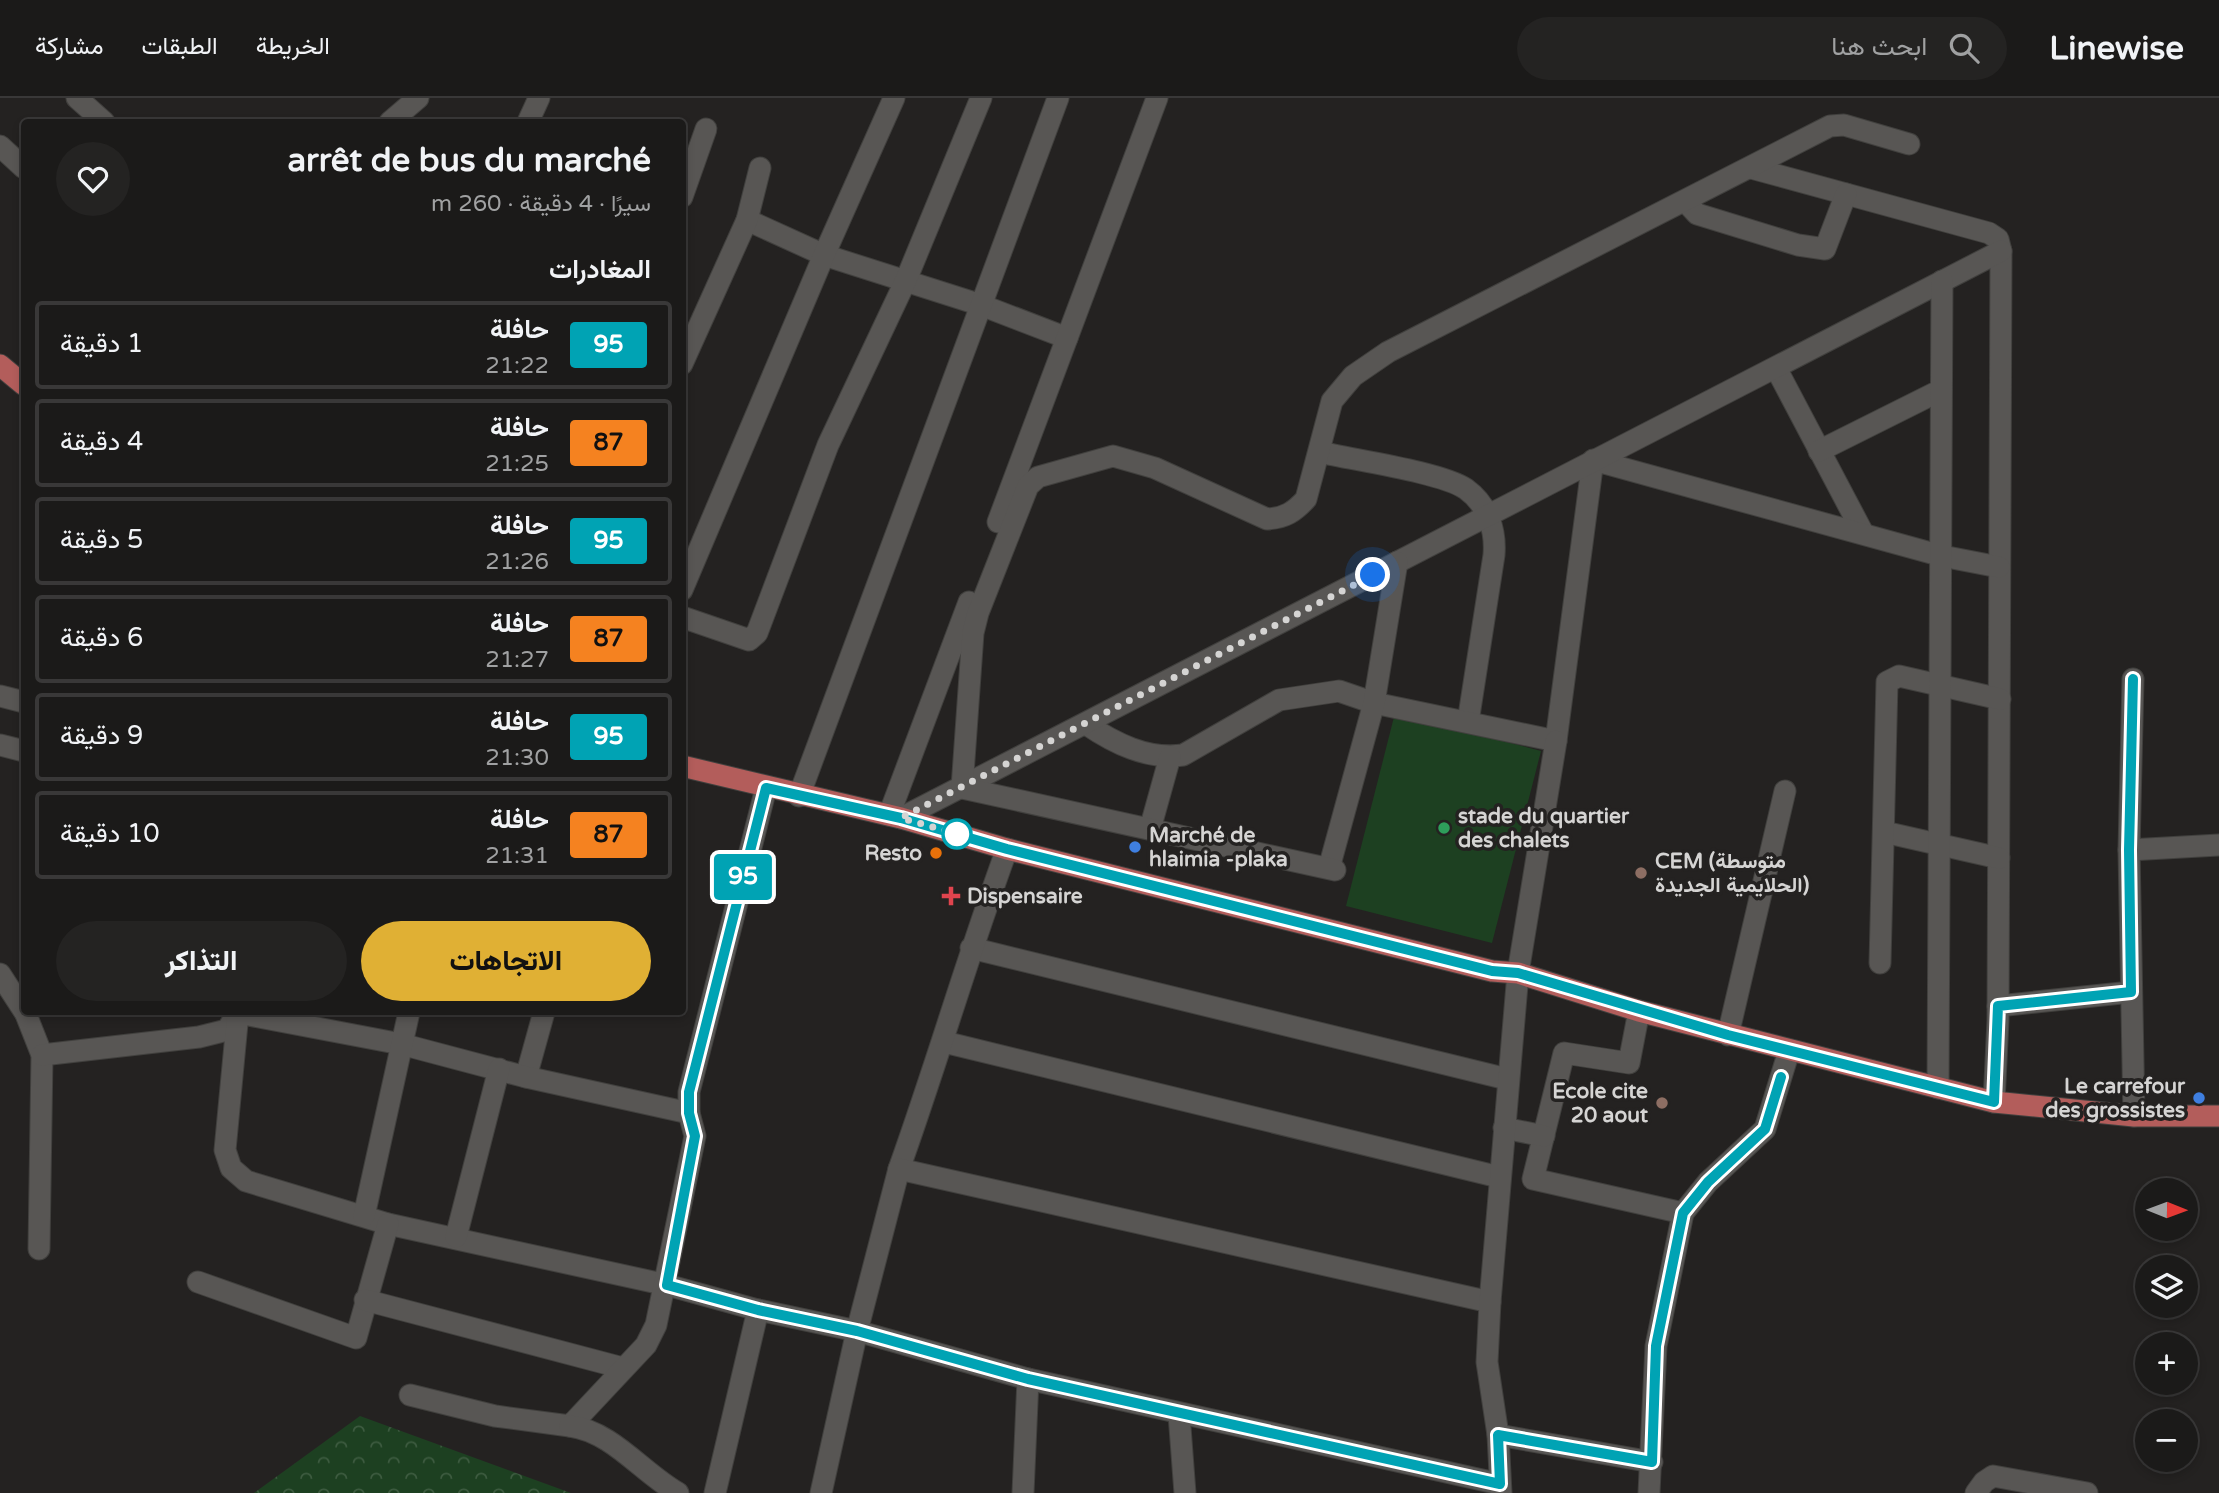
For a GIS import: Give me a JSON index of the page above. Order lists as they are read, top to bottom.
{
  "places": {
    "other": [
      "stade du quartier des chalets",
      "Marché de hlaimia -plaka",
      "Resto",
      "CEM (متوسطة الحلايمية الجديدة)",
      "Le carrefour des grossistes",
      "Ecole cite 20 aout"
    ],
    "health": ["Dispensaire"]
  },
  "lines": ["bus line 95"],
  "north": "right",
  "page": {
    "header": "Linewise",
    "search": "ابحث هنا",
    "nav": ["الخريطة", "الطبقات", "مشاركة"],
    "on_map": "95",
    "heading": [
      ["arrêt de bus du marché", "سيرًا · 4 دقيقة · 260 m"],
      "المغادرات"
    ],
    "list": [
      {
        "mark": "95",
        "name": "حافلة",
        "note": "21:22",
        "value": "1 دقيقة"
      },
      {
        "mark": "87",
        "name": "حافلة",
        "note": "21:25",
        "value": "4 دقيقة"
      },
      {
        "mark": "95",
        "name": "حافلة",
        "note": "21:26",
        "value": "5 دقيقة"
      },
      {
        "mark": "87",
        "name": "حافلة",
        "note": "21:27",
        "value": "6 دقيقة"
      },
      {
        "mark": "95",
        "name": "حافلة",
        "note": "21:30",
        "value": "9 دقيقة"
      },
      {
        "mark": "87",
        "name": "حافلة",
        "note": "21:31",
        "value": "10 دقيقة"
      }
    ],
    "buttons": ["الاتجاهات", "التذاكر"],
    "map_buttons": ["+", "−"]
  }
}
